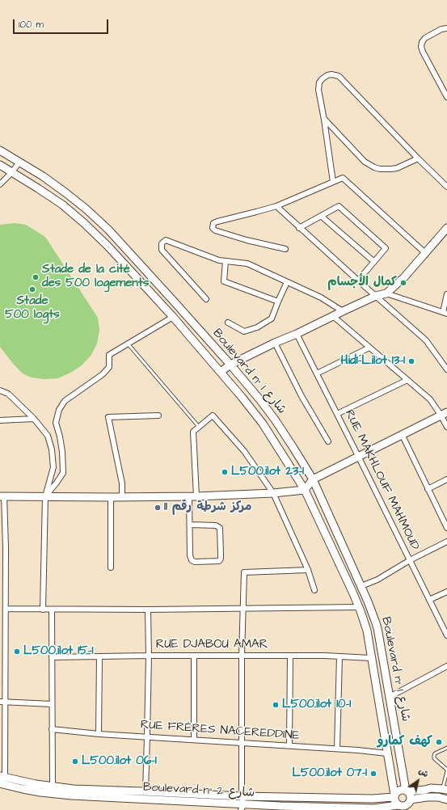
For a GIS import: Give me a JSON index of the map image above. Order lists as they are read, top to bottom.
{
  "streets": {
    "main road": ["Boulevard n° شارع 1", "Boulevard n° شارع 2"],
    "street": ["RUE MAKHLOUF MAHMOUD", "RUE DJABOU AMAR", "RUE FRÉRES NACEREDDINE"]
  },
  "crossings": [
    ["Boulevard n° شارع 1", "RUE DJABOU AMAR"],
    ["Boulevard n° شارع 1", "RUE FRÉRES NACEREDDINE"],
    ["Boulevard n° شارع 1", "Boulevard n° شارع 2"]
  ],
  "places": [
    "Stade de la cité des 500 logements",
    "كمال الأجسام",
    "Stade 500 logts",
    "Hid1-L.ilot 13-1",
    "L500.ilot 23-1",
    "مركز شرطة رقم 11",
    "L500.ilot 15-1",
    "L500.ilot 10-1",
    "كهف كمارو",
    "L500.ilot 06-1",
    "L500.ilot 07-1"
  ],
  "scale_bar": "100 m",
  "north": "top right"
}
